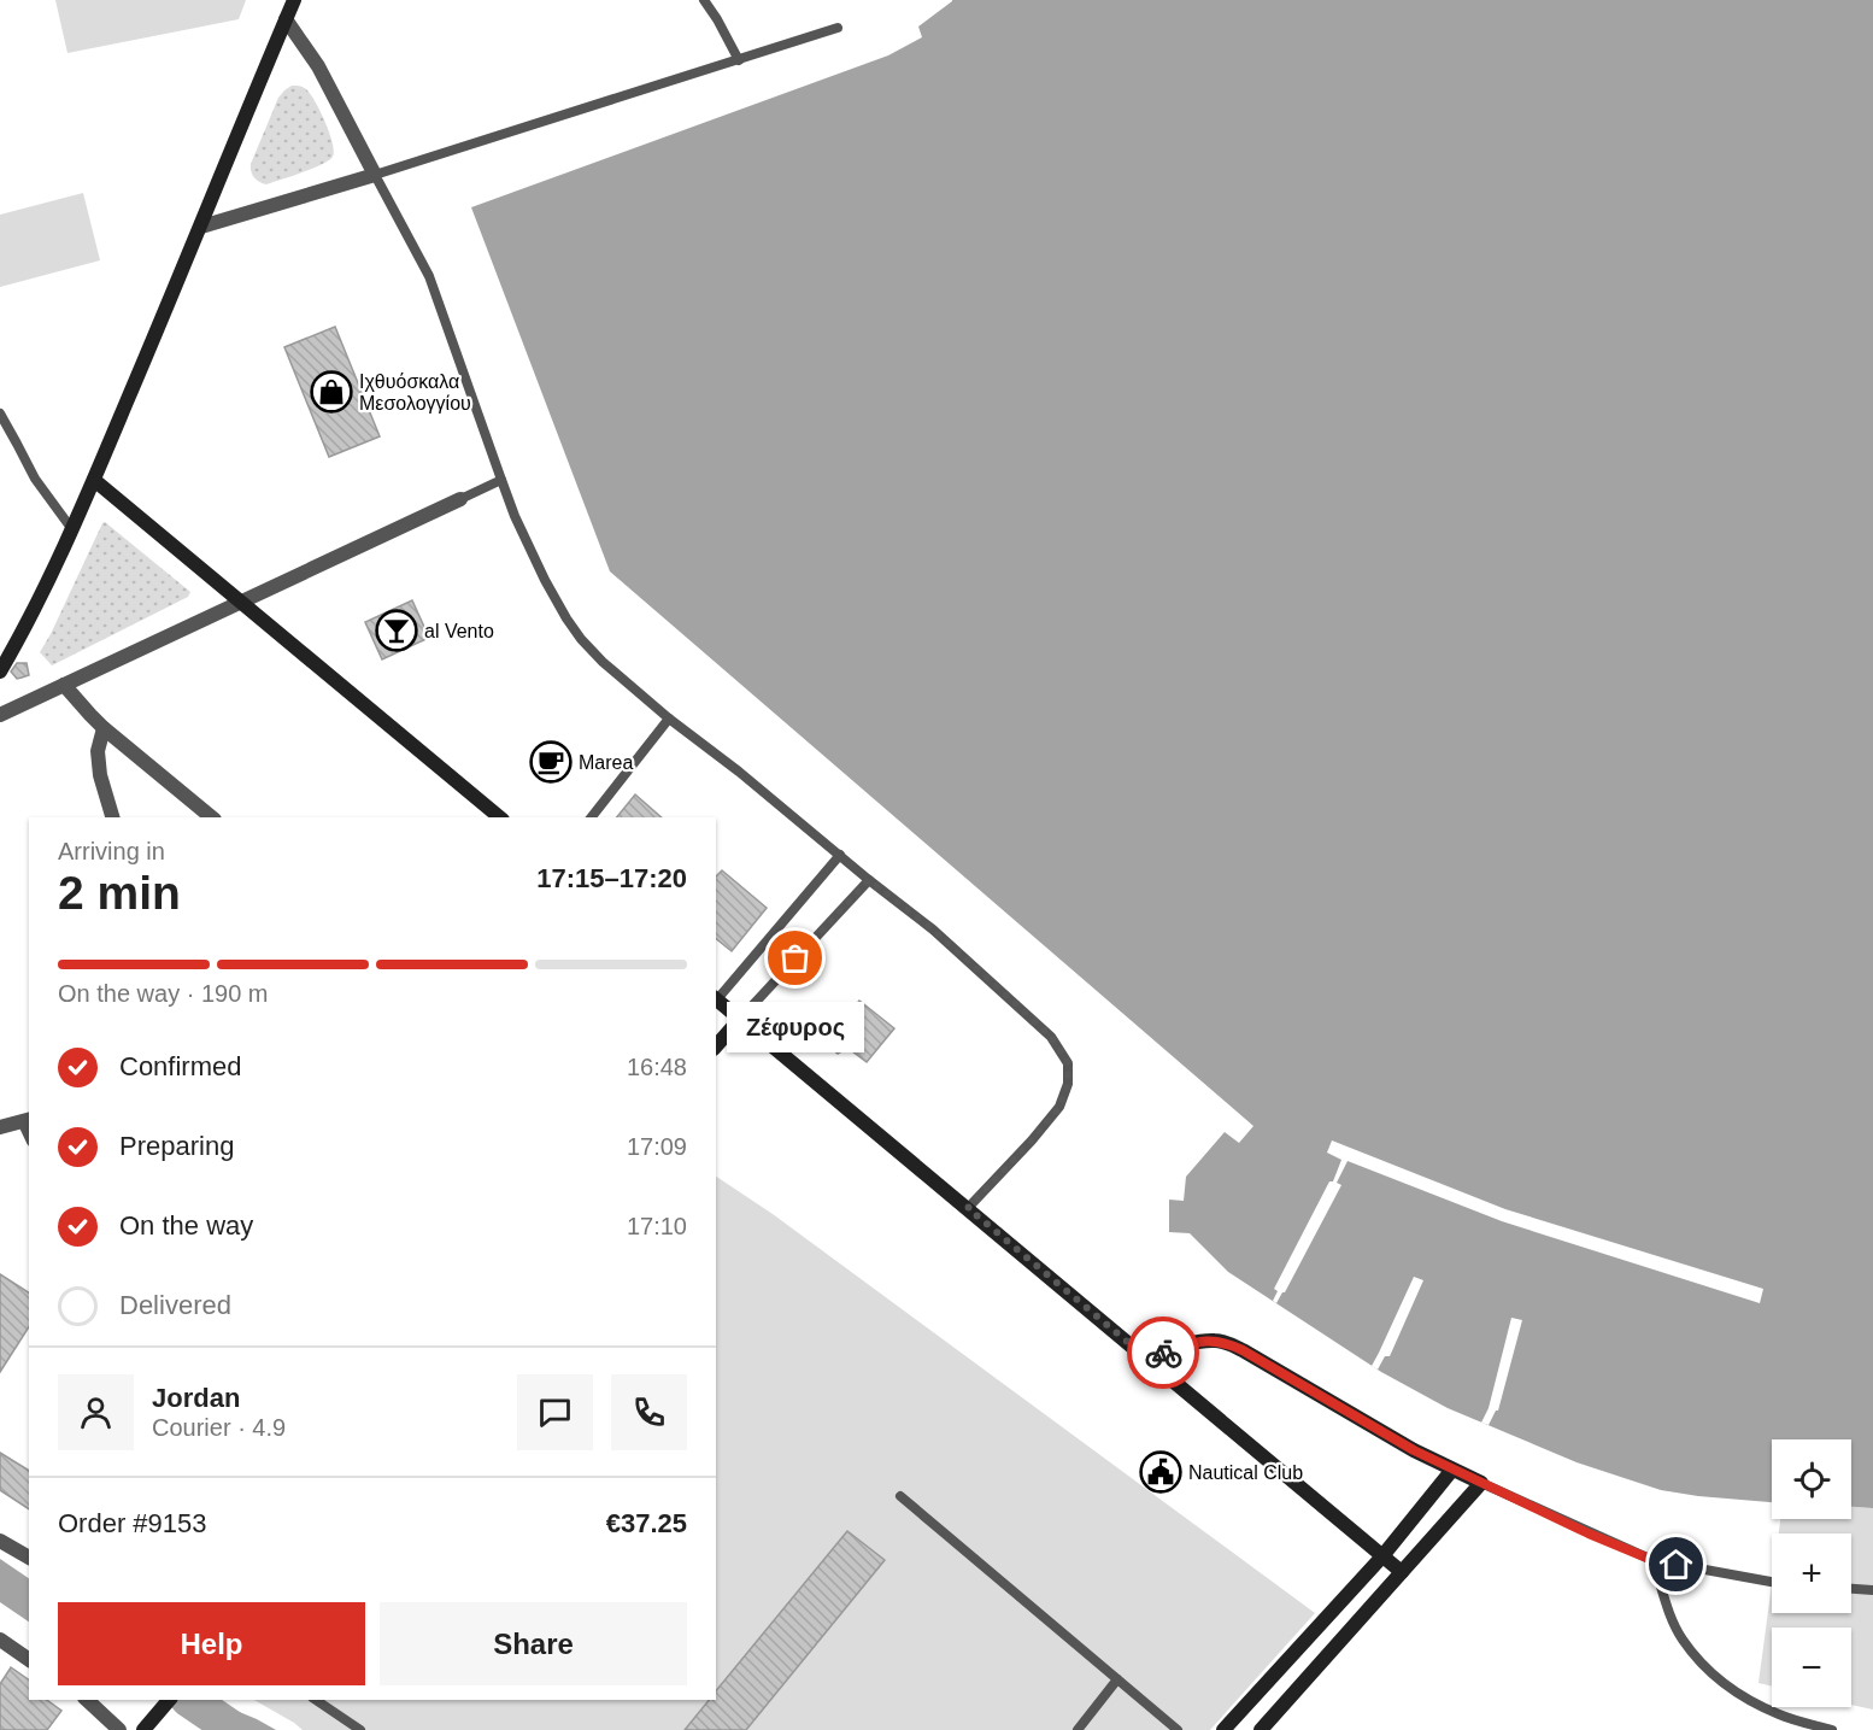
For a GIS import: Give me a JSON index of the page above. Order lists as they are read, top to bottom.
{
  "places": {
    "shop": ["Ιχθυόσκαλα Μεσολογγίου"],
    "bar": ["al Vento"],
    "cafe": ["Marea"],
    "other": ["Ζέφυρος"],
    "public building": ["Nautical Club"]
  },
  "page": {
    "heading": ["2 min", "Arriving in", "17:15–17:20"],
    "panel": [
      "Jordan",
      "Courier · 4.9",
      "Order #9153",
      "€37.25"
    ],
    "bar": "On the way · 190 m",
    "bubble": "Ζέφυρος",
    "list": [
      ["Confirmed", "16:48"],
      ["Preparing", "17:09"],
      ["On the way", "17:10"],
      "Delivered"
    ],
    "map_buttons": ["+", "−"],
    "buttons": ["Help", "Share"]
  }
}
